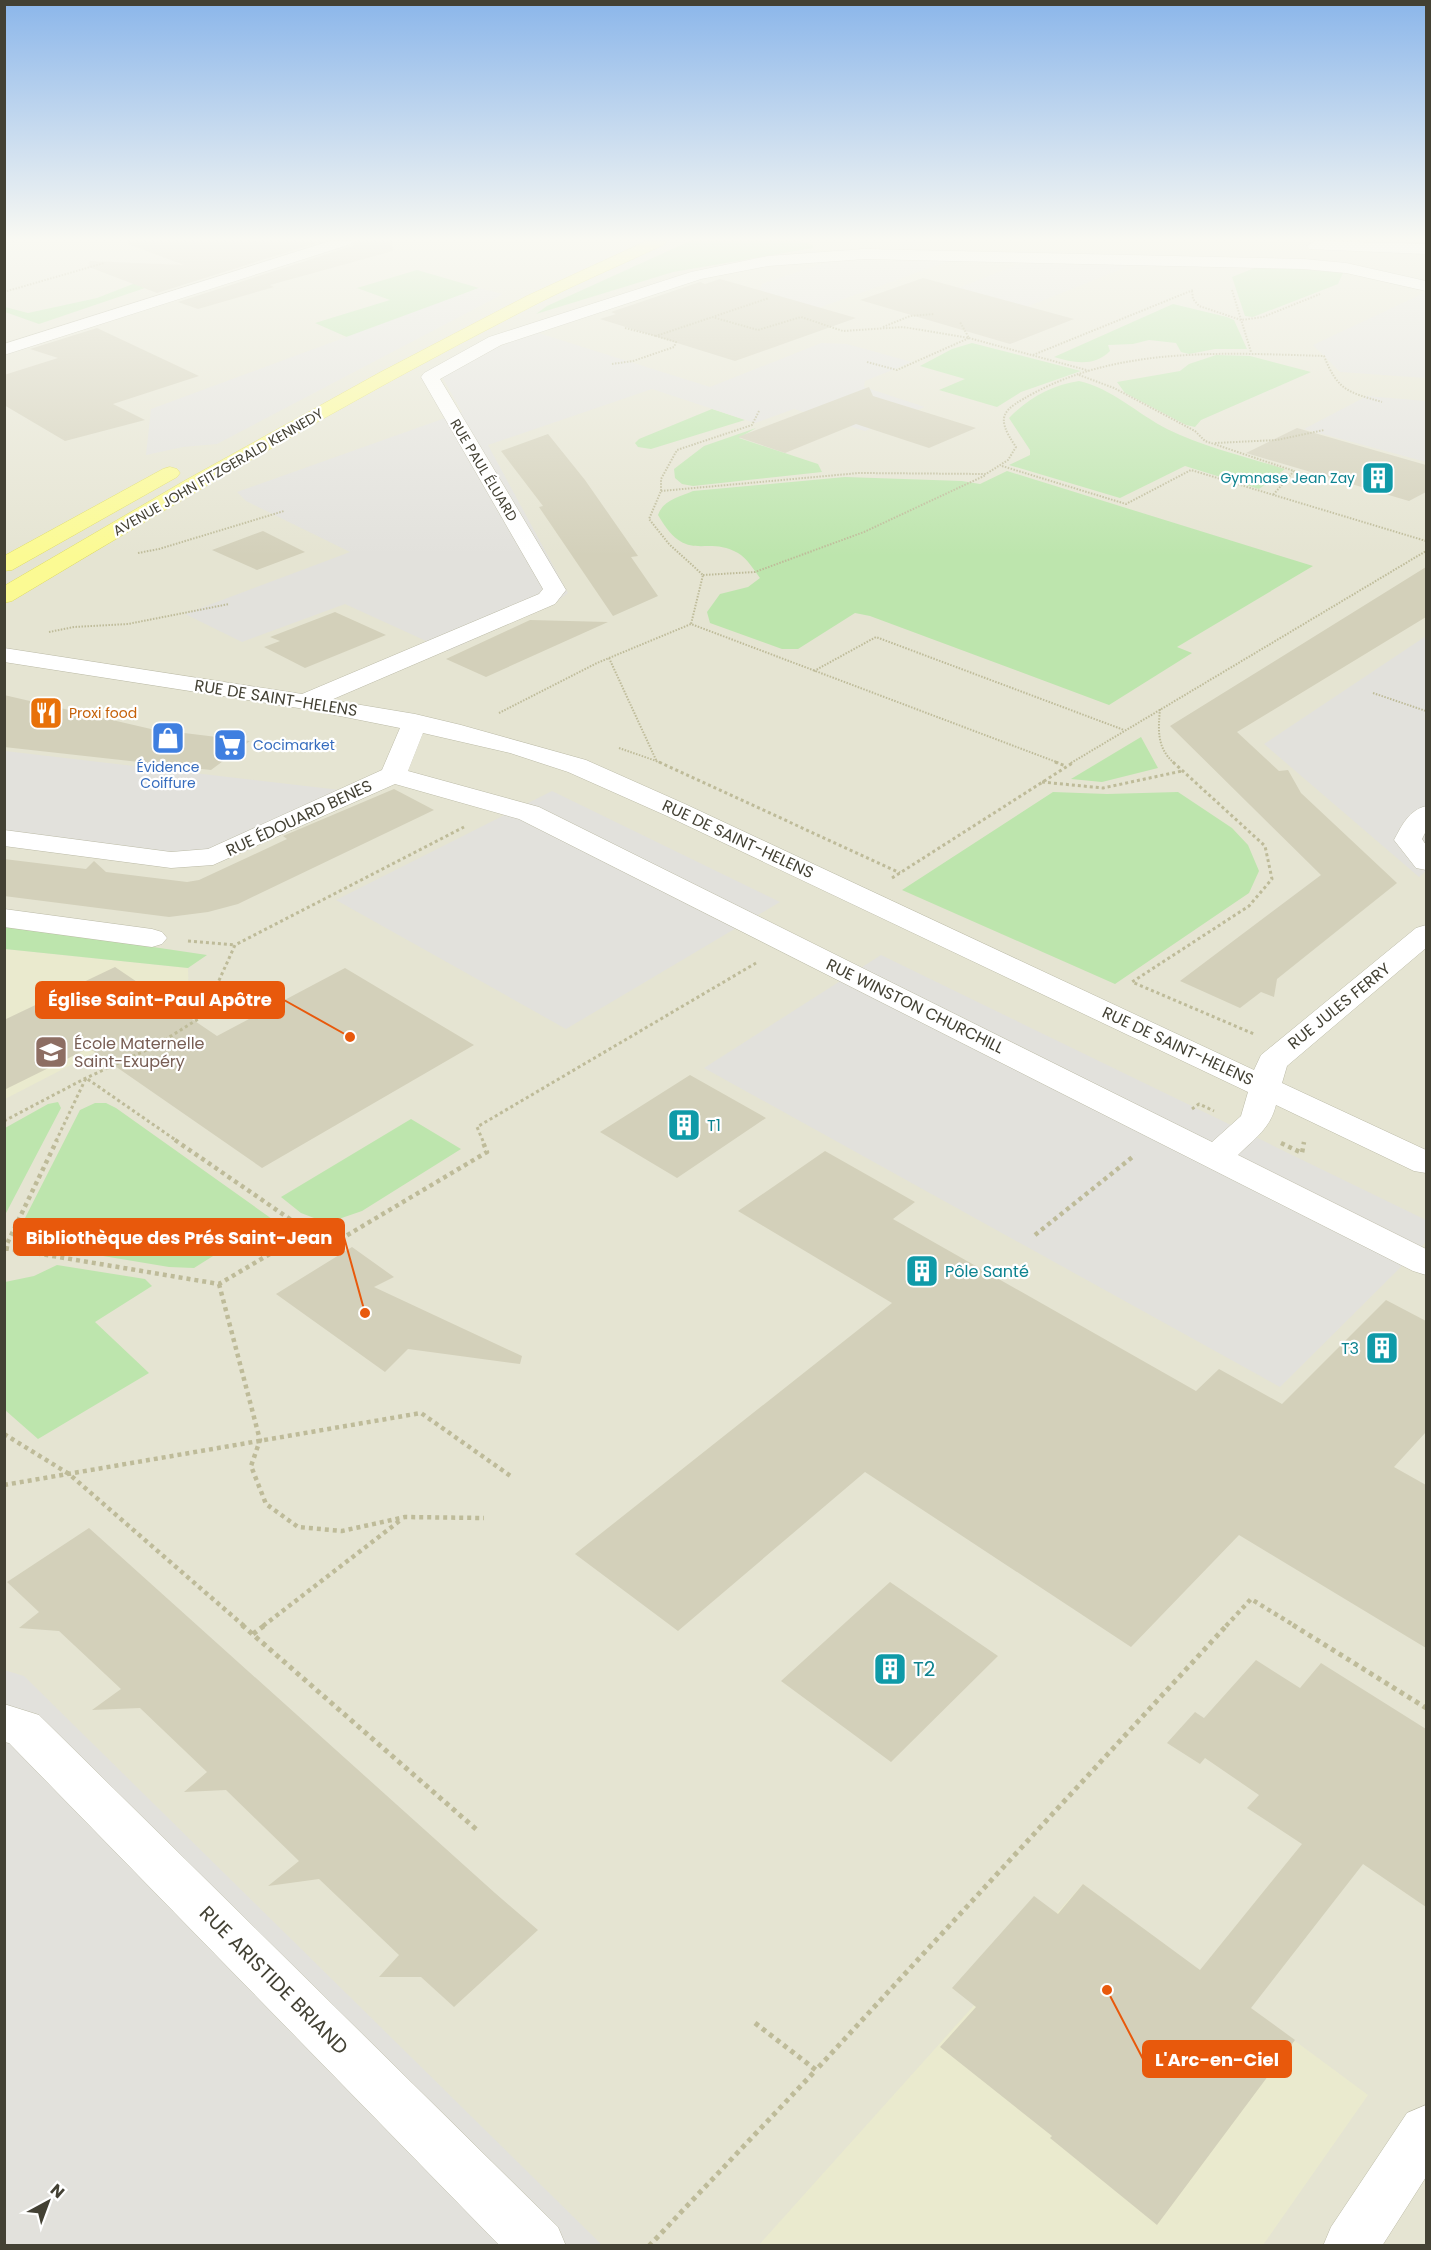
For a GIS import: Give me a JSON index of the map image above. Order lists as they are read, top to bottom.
{
  "streets": {
    "main road": ["AVENUE JOHN FITZGERALD KENNEDY"],
    "street": [
      "RUE PAUL ÉLUARD",
      "RUE DE SAINT-HELENS",
      "RUE ÉDOUARD BENES",
      "RUE WINSTON CHURCHILL",
      "RUE JULES FERRY",
      "RUE ARISTIDE BRIAND"
    ]
  },
  "crossings": [
    ["RUE PAUL ÉLUARD", "RUE DE SAINT-HELENS"],
    ["RUE DE SAINT-HELENS", "RUE ÉDOUARD BENES"],
    ["RUE DE SAINT-HELENS", "RUE JULES FERRY"],
    ["RUE ÉDOUARD BENES", "RUE WINSTON CHURCHILL"]
  ],
  "places": {
    "building": [
      "Gymnase Jean Zay",
      "T1",
      "Pôle Santé",
      "T3",
      "T2"
    ],
    "restaurant": ["Proxi food"],
    "shop": ["Évidence Coiffure"],
    "supermarket": ["Cocimarket"],
    "other": ["Église Saint-Paul Apôtre", "Bibliothèque des Prés Saint-Jean", "L'Arc-en-Ciel"],
    "school or university": ["École Maternelle Saint-Exupéry"]
  },
  "north": "top right"
}
